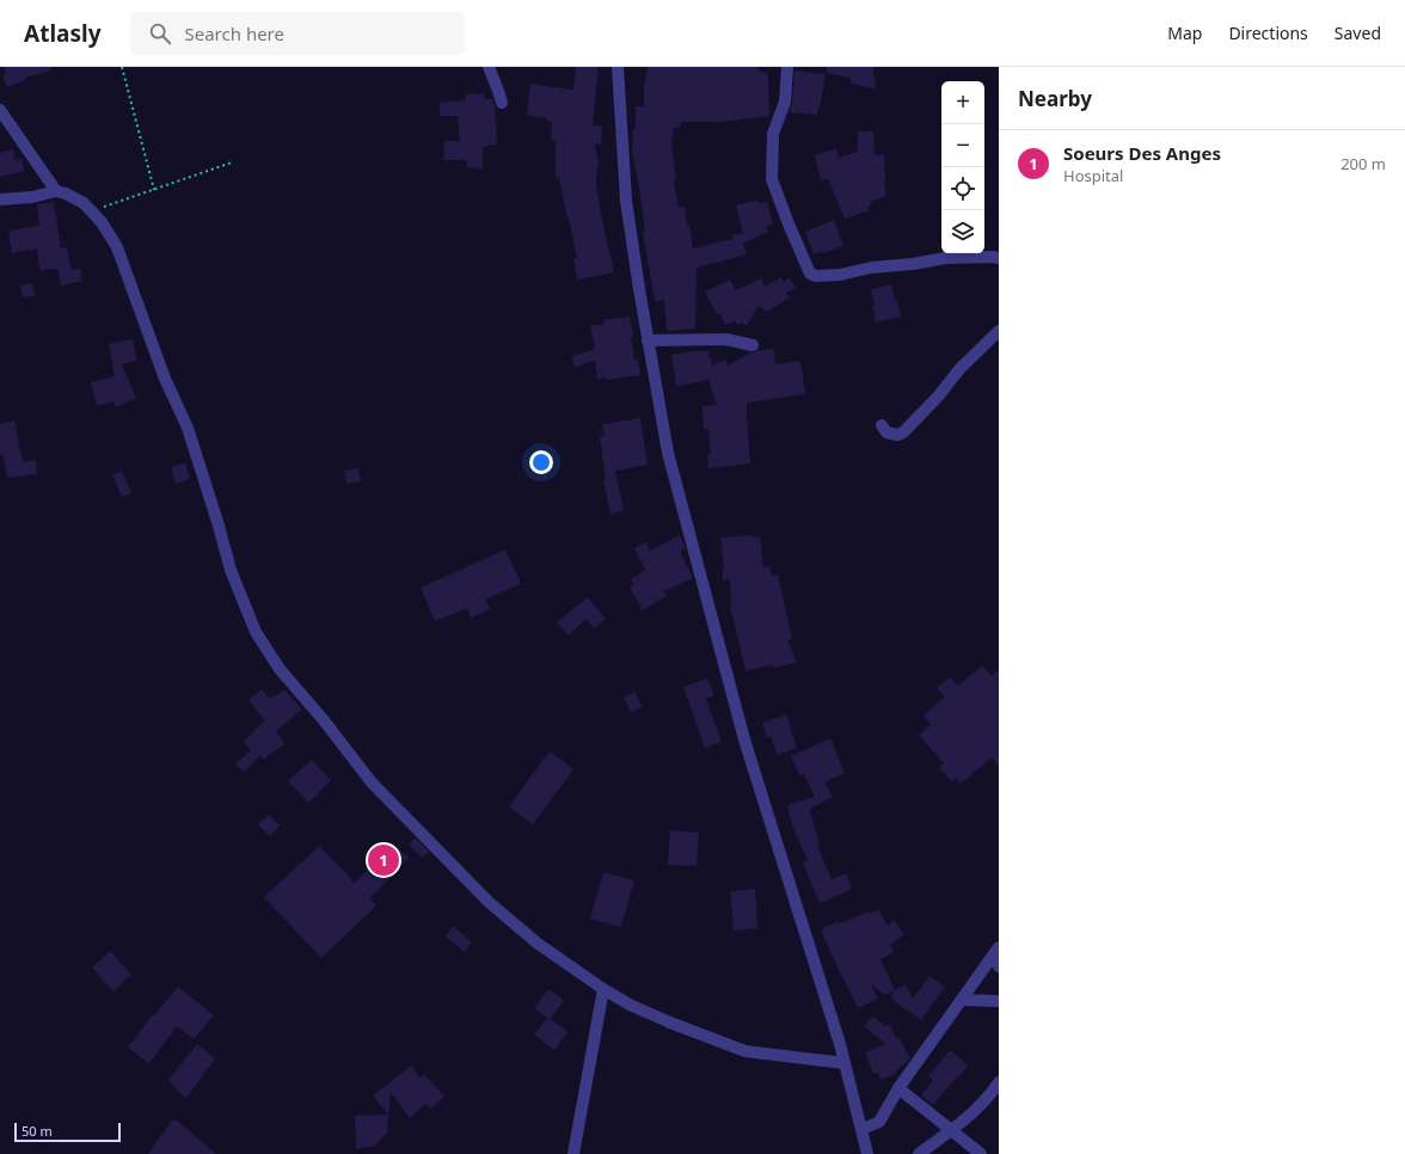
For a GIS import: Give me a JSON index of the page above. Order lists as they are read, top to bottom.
{
  "scale_bar": "50 m",
  "page": {
    "header": "Atlasly",
    "search": "Search here",
    "nav": ["Map", "Directions", "Saved"],
    "heading": "Nearby",
    "map_buttons": ["+", "−"],
    "list": [
      {
        "mark": "1",
        "name": "Soeurs Des Anges",
        "note": "Hospital",
        "value": "200 m"
      }
    ],
    "pins": "1",
    "scale": "50 m"
  }
}
